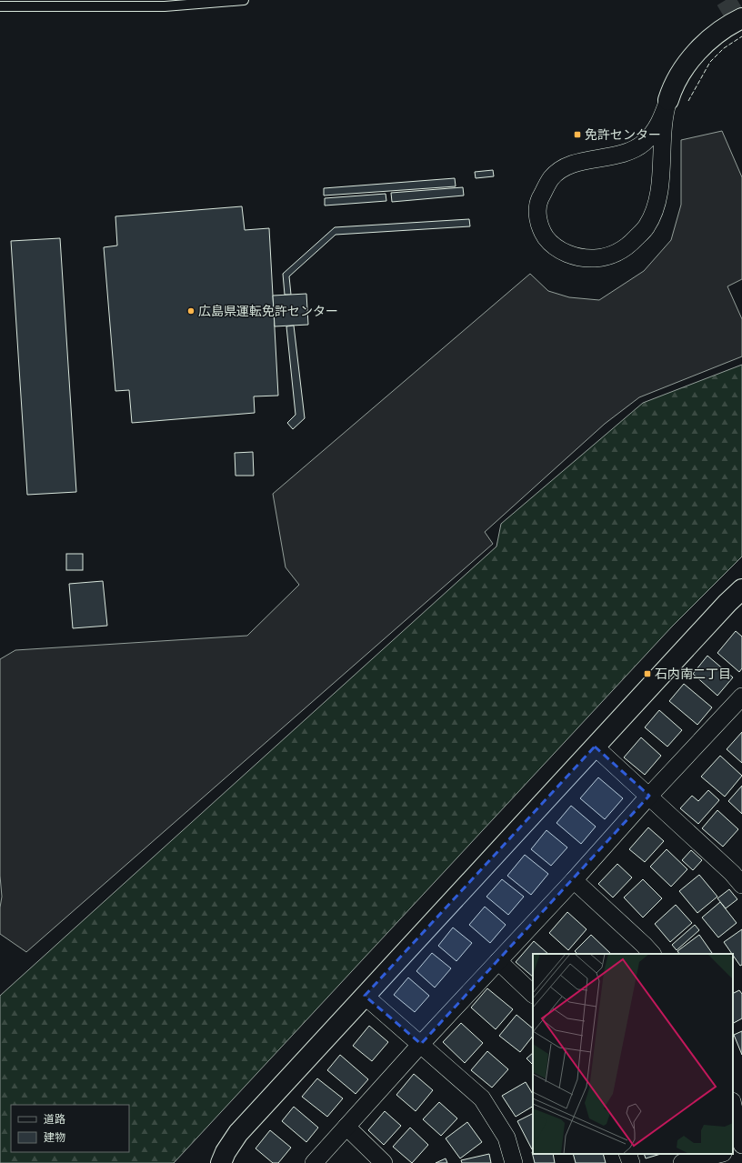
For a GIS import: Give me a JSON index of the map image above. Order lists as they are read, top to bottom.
{
  "places": {
    "transit": ["免許センター", "石内南二丁目"],
    "other": ["広島県運転免許センター"]
  },
  "legend": ["道路", "建物"]
}
